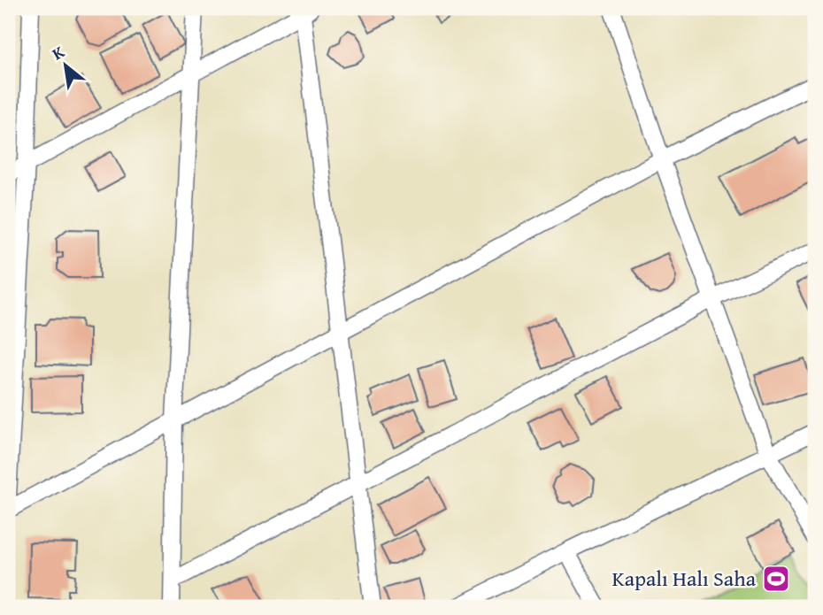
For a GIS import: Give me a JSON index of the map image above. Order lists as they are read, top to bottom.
{
  "places": {
    "sports": ["Kapalı Halı Saha"]
  },
  "north": "top left"
}
